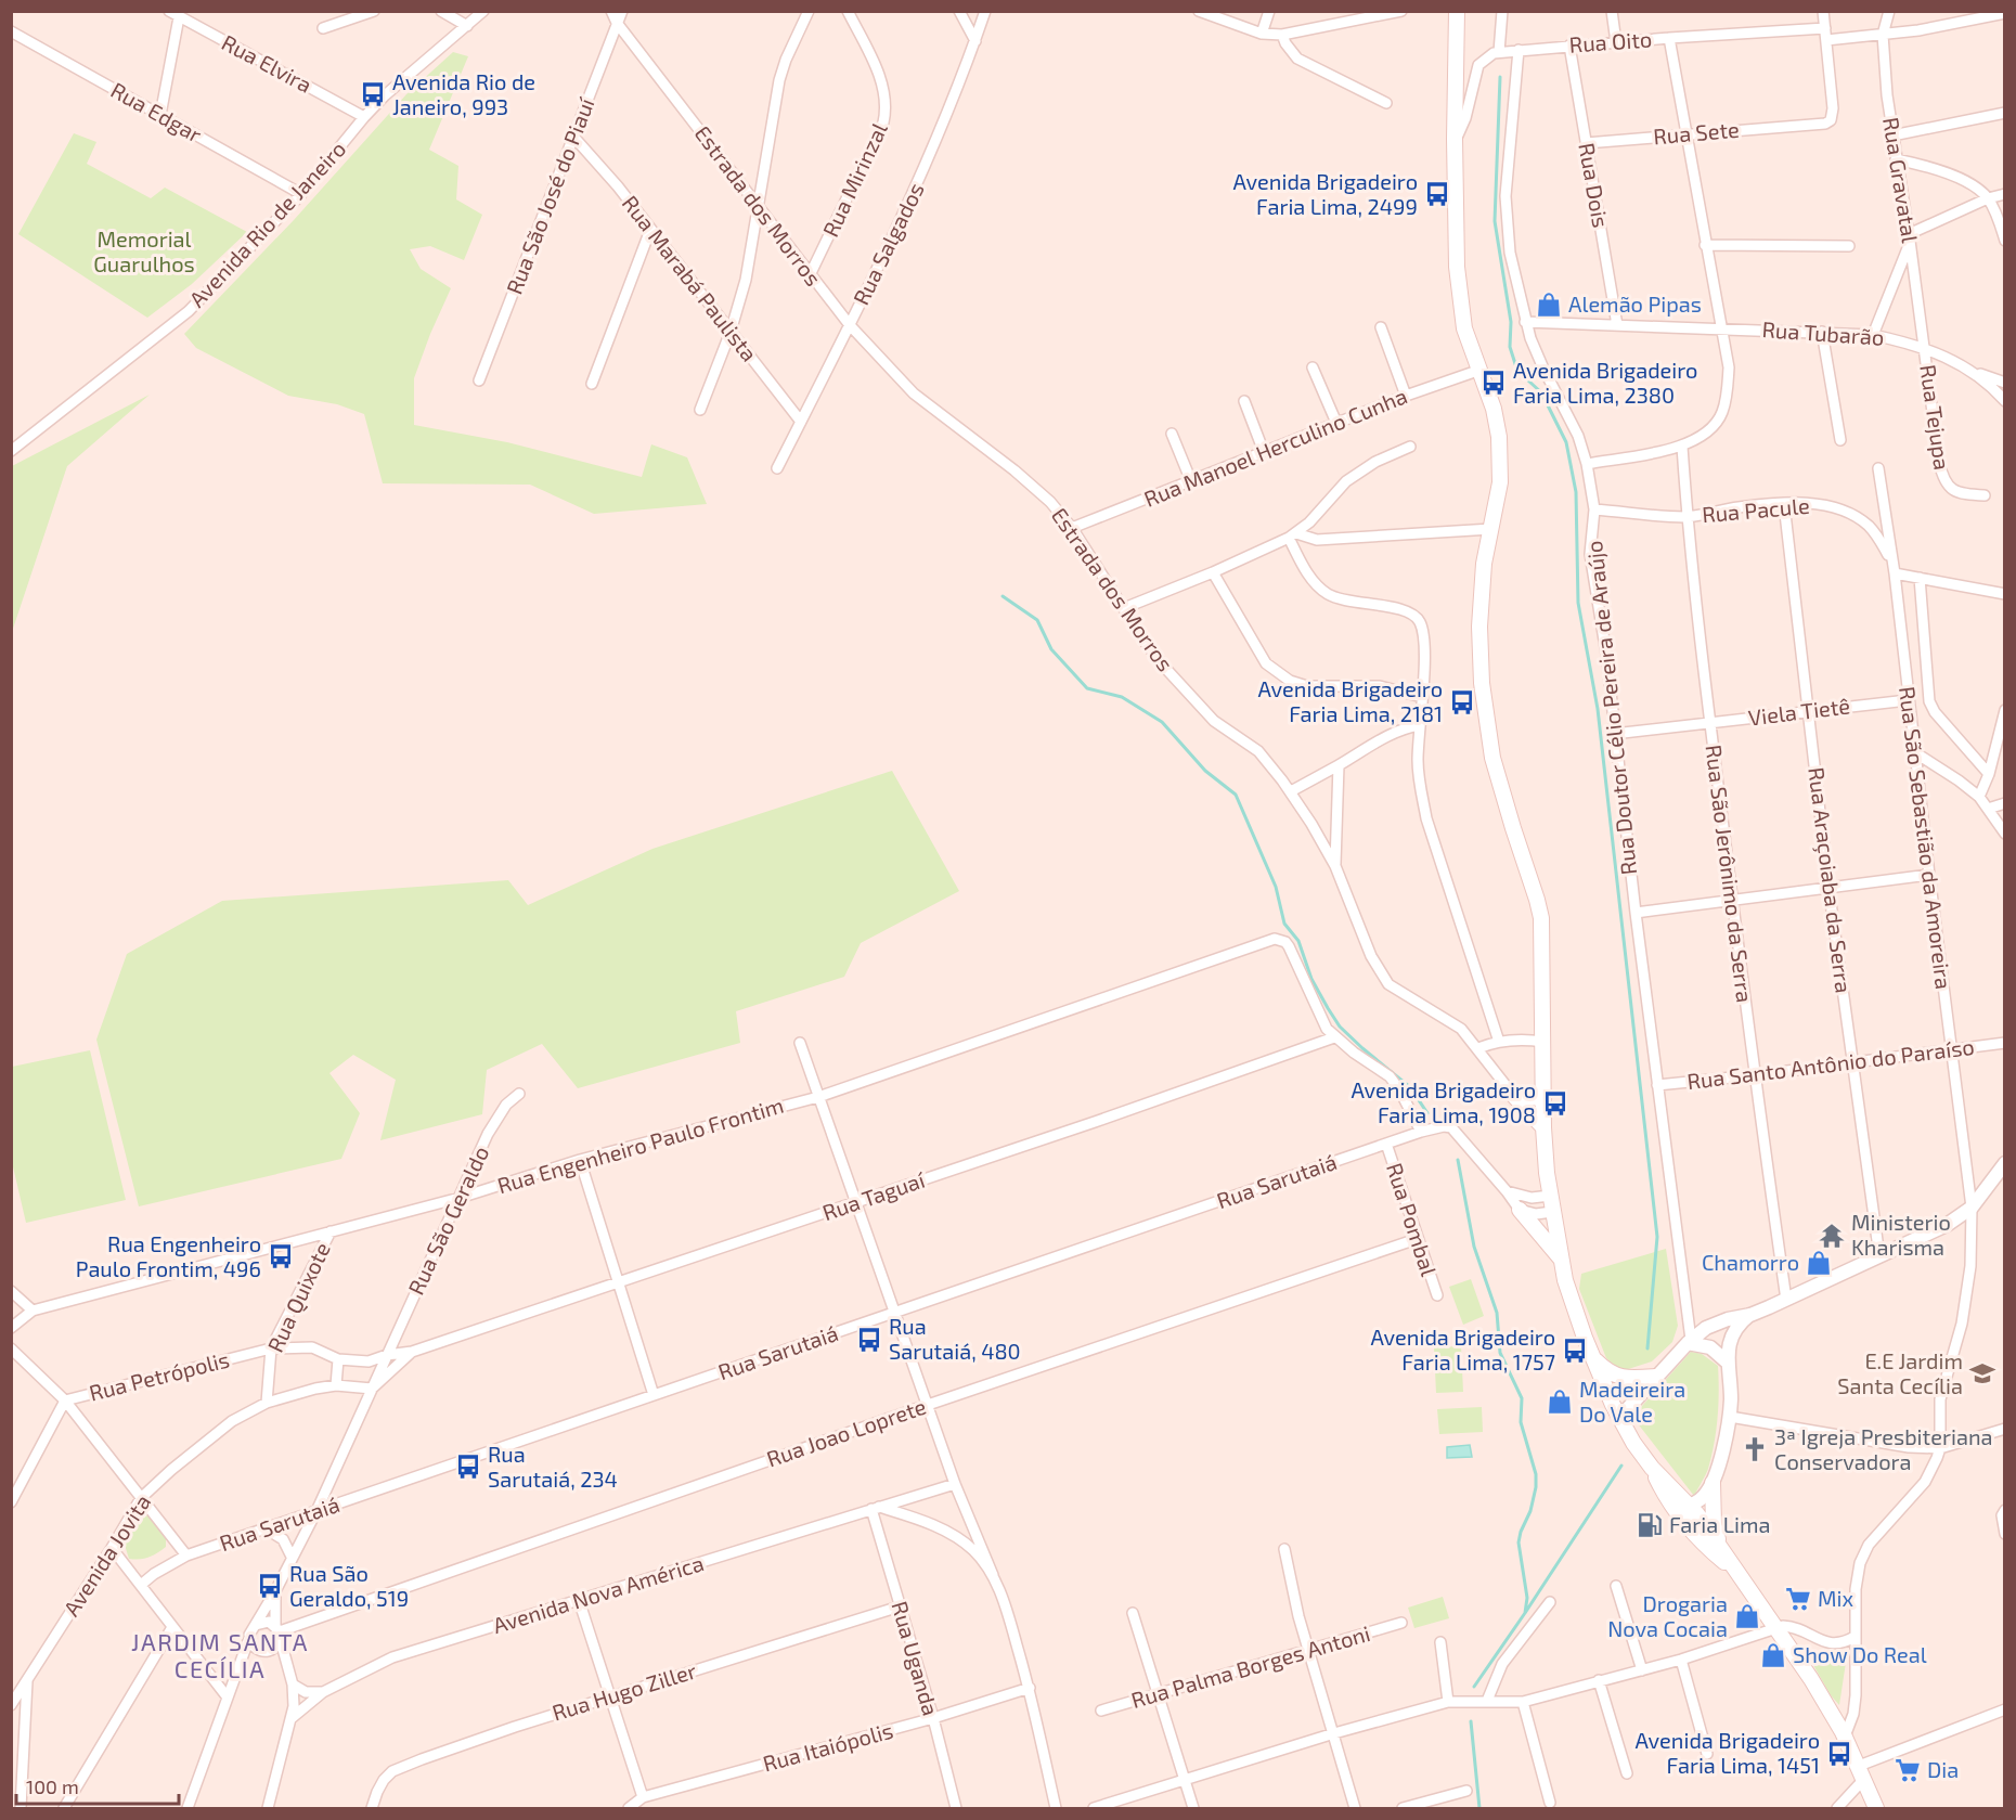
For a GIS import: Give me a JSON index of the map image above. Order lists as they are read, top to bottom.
{
  "streets": {
    "street": [
      "Rua Oito",
      "Rua Elvira",
      "Rua Edgar",
      "Rua Sete",
      "Rua Mirinzal",
      "Rua Gravatal",
      "Rua Dois",
      "Rua São José do Piauí",
      "Estrada dos Morros",
      "Avenida Rio de Janeiro",
      "Rua Salgados",
      "Rua Marabá Paulista",
      "Rua Tubarão",
      "Rua Tejupa",
      "Rua Manoel Herculino Cunha",
      "Rua Pacule",
      "Rua Doutor Célio Pereira de Araújo",
      "Viela Tietê",
      "Rua São Sebastião da Amoreira",
      "Rua São Jerônimo da Serra",
      "Rua Araçoiaba da Serra",
      "Rua Santo Antônio do Paraíso",
      "Rua Engenheiro Paulo Frontim",
      "Rua Sarutaiá",
      "Rua Taguaí",
      "Rua Pombal",
      "Rua São Geraldo",
      "Rua Quixote",
      "Rua Petrópolis",
      "Rua Joao Loprete",
      "Avenida Jovita",
      "Avenida Nova América",
      "Rua Uganda",
      "Rua Palma Borges Antoni",
      "Rua Hugo Ziller",
      "Rua Itaiópolis"
    ]
  },
  "crossings": [
    ["Rua Oito", "Rua Dois"],
    ["Rua Oito", "Rua Doutor Célio Pereira de Araújo"],
    ["Rua Elvira", "Avenida Rio de Janeiro"],
    ["Rua Edgar", "Avenida Rio de Janeiro"],
    ["Rua Sete", "Rua Dois"],
    ["Rua Mirinzal", "Estrada dos Morros"],
    ["Rua Gravatal", "Rua Tubarão"],
    ["Rua Gravatal", "Rua Tejupa"],
    ["Rua Dois", "Rua Tubarão"],
    ["Rua São José do Piauí", "Estrada dos Morros"],
    ["Rua São José do Piauí", "Rua Marabá Paulista"],
    ["Estrada dos Morros", "Rua Salgados"],
    ["Estrada dos Morros", "Rua Manoel Herculino Cunha"],
    ["Rua Salgados", "Rua Marabá Paulista"],
    ["Rua Tubarão", "Rua Tejupa"],
    ["Rua Tubarão", "Rua Doutor Célio Pereira de Araújo"],
    ["Rua Pacule", "Rua Doutor Célio Pereira de Araújo"],
    ["Rua Pacule", "Rua São Sebastião da Amoreira"],
    ["Rua Pacule", "Rua São Jerônimo da Serra"],
    ["Rua Pacule", "Rua Araçoiaba da Serra"],
    ["Rua Doutor Célio Pereira de Araújo", "Viela Tietê"],
    ["Rua Doutor Célio Pereira de Araújo", "Rua Santo Antônio do Paraíso"],
    ["Viela Tietê", "Rua São Sebastião da Amoreira"],
    ["Viela Tietê", "Rua São Jerônimo da Serra"],
    ["Viela Tietê", "Rua Araçoiaba da Serra"],
    ["Rua São Sebastião da Amoreira", "Rua Santo Antônio do Paraíso"],
    ["Rua São Jerônimo da Serra", "Rua Santo Antônio do Paraíso"],
    ["Rua Araçoiaba da Serra", "Rua Santo Antônio do Paraíso"],
    ["Rua Engenheiro Paulo Frontim", "Rua Taguaí"],
    ["Rua Engenheiro Paulo Frontim", "Rua São Geraldo"],
    ["Rua Engenheiro Paulo Frontim", "Rua Quixote"],
    ["Rua Sarutaiá", "Rua Pombal"],
    ["Rua Sarutaiá", "Rua São Geraldo"],
    ["Rua Taguaí", "Rua São Geraldo"],
    ["Rua Taguaí", "Avenida Jovita"],
    ["Rua Pombal", "Rua Joao Loprete"],
    ["Rua São Geraldo", "Rua Joao Loprete"],
    ["Rua São Geraldo", "Avenida Jovita"],
    ["Rua Quixote", "Rua Petrópolis"],
    ["Rua Quixote", "Avenida Jovita"],
    ["Avenida Nova América", "Rua Uganda"],
    ["Rua Uganda", "Rua Hugo Ziller"],
    ["Rua Uganda", "Rua Itaiópolis"]
  ],
  "districts": ["JARDIM SANTA CECÍLIA"],
  "parks": ["Memorial Guarulhos"],
  "places": {
    "bus stop": [
      "Avenida Rio de Janeiro, 993",
      "Avenida Brigadeiro Faria Lima, 2499",
      "Avenida Brigadeiro Faria Lima, 2380",
      "Avenida Brigadeiro Faria Lima, 2181",
      "Avenida Brigadeiro Faria Lima, 1908",
      "Rua Engenheiro Paulo Frontim, 496",
      "Rua Sarutaiá, 480",
      "Avenida Brigadeiro Faria Lima, 1757",
      "Rua Sarutaiá, 234",
      "Rua São Geraldo, 519",
      "Avenida Brigadeiro Faria Lima, 1451"
    ],
    "shop": [
      "Alemão Pipas",
      "Chamorro",
      "Madeireira Do Vale",
      "Drogaria Nova Cocaia",
      "Show Do Real"
    ],
    "temple": ["Ministerio Kharisma"],
    "school or university": ["E.E Jardim Santa Cecília"],
    "church": ["3ª Igreja Presbiteriana Conservadora"],
    "fuel station": ["Faria Lima"],
    "supermarket": ["Mix", "Dia"]
  },
  "scale_bar": "100 m"
}
